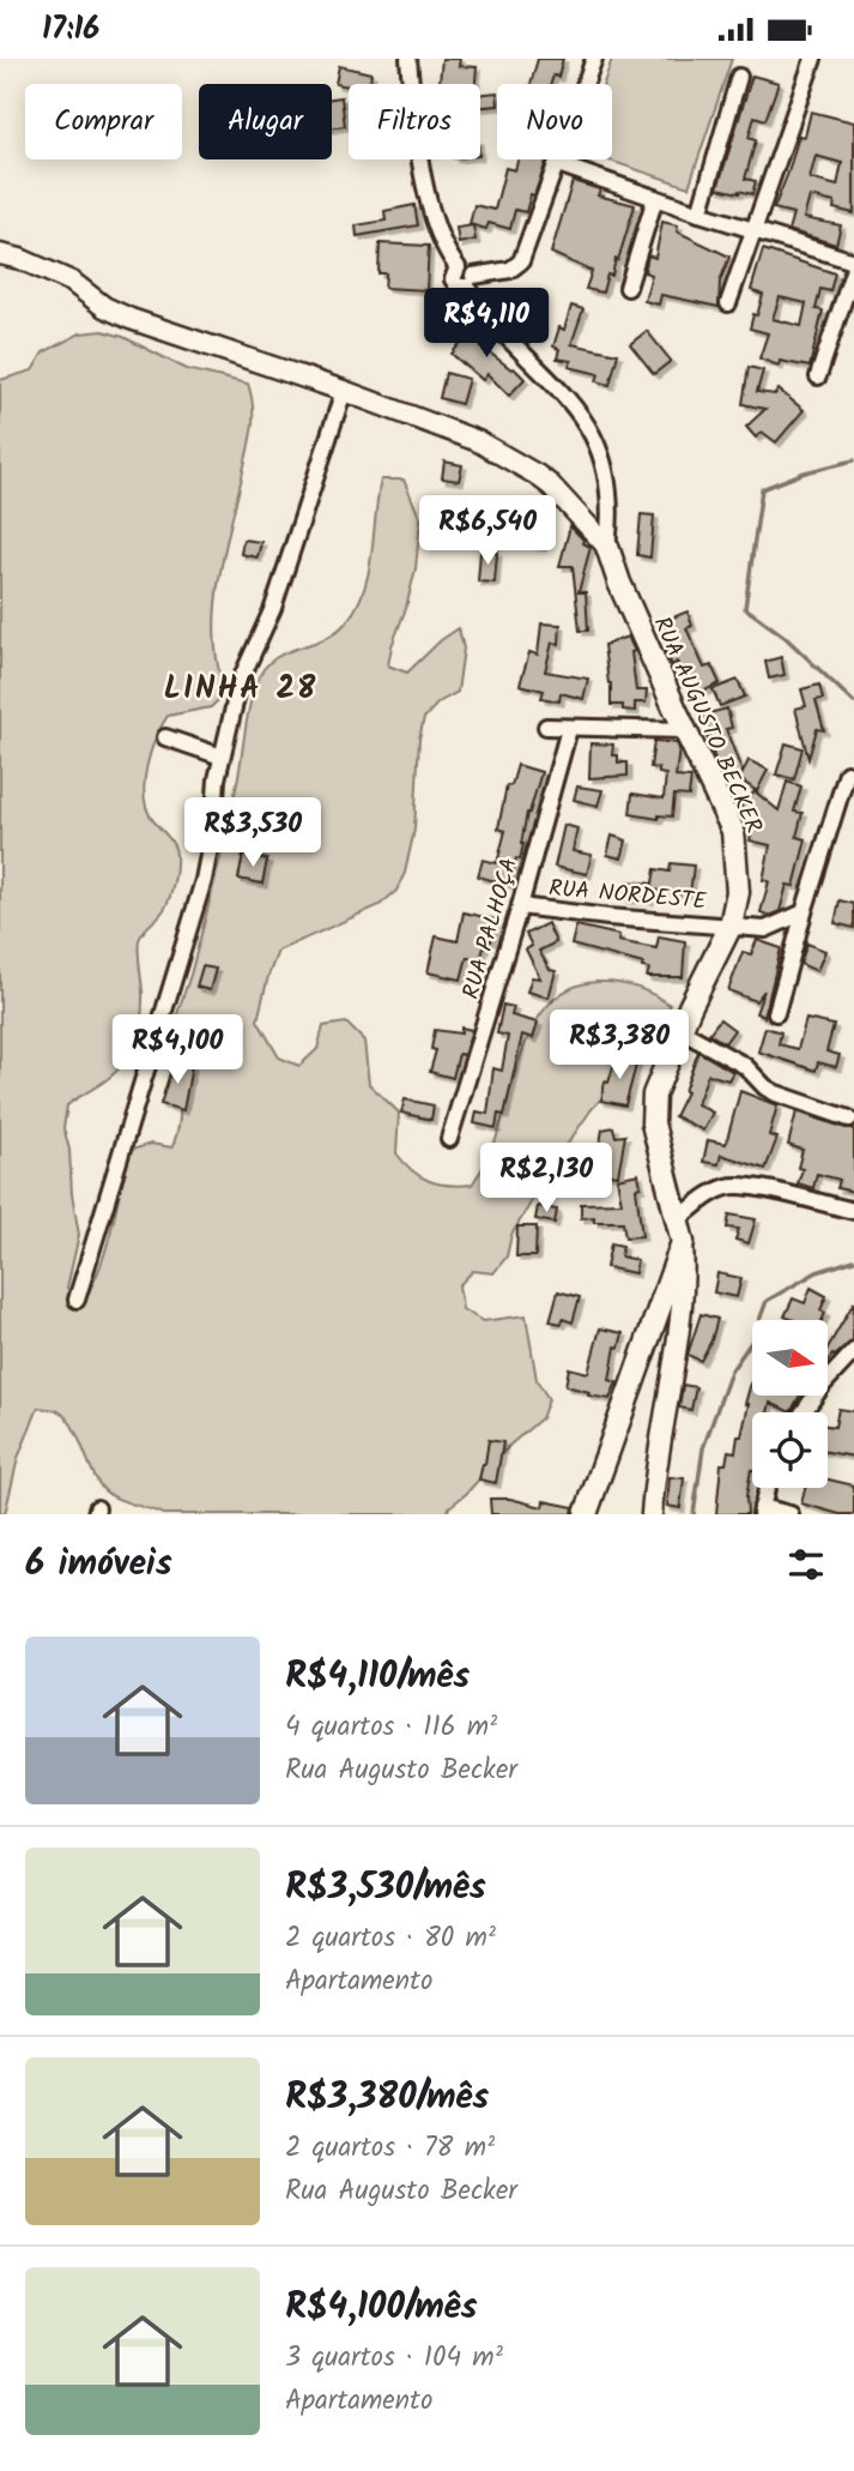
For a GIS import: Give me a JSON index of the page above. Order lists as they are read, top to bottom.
{
  "streets": {
    "main road": ["RUA AUGUSTO BECKER"],
    "street": ["RUA NORDESTE", "RUA PALHOÇA"]
  },
  "crossings": [
    ["RUA AUGUSTO BECKER", "RUA NORDESTE"],
    ["RUA NORDESTE", "RUA PALHOÇA"]
  ],
  "districts": ["LINHA 28"],
  "north": "right",
  "page": {
    "status": "17:16",
    "chip": [
      "Comprar",
      "Alugar",
      "Filtros",
      "Novo"
    ],
    "price": [
      "R$4,110",
      "R$6,540",
      "R$3,530",
      "R$3,380",
      "R$4,100",
      "R$2,130"
    ],
    "heading": "6 imóveis",
    "list": [
      {
        "name": "R$4,110/mês",
        "note": "4 quartos · 116 m² · Rua Augusto Becker"
      },
      {
        "name": "R$3,530/mês",
        "note": "2 quartos · 80 m² · Apartamento"
      },
      {
        "name": "R$3,380/mês",
        "note": "2 quartos · 78 m² · Rua Augusto Becker"
      },
      {
        "name": "R$4,100/mês",
        "note": "3 quartos · 104 m² · Apartamento"
      }
    ]
  }
}
